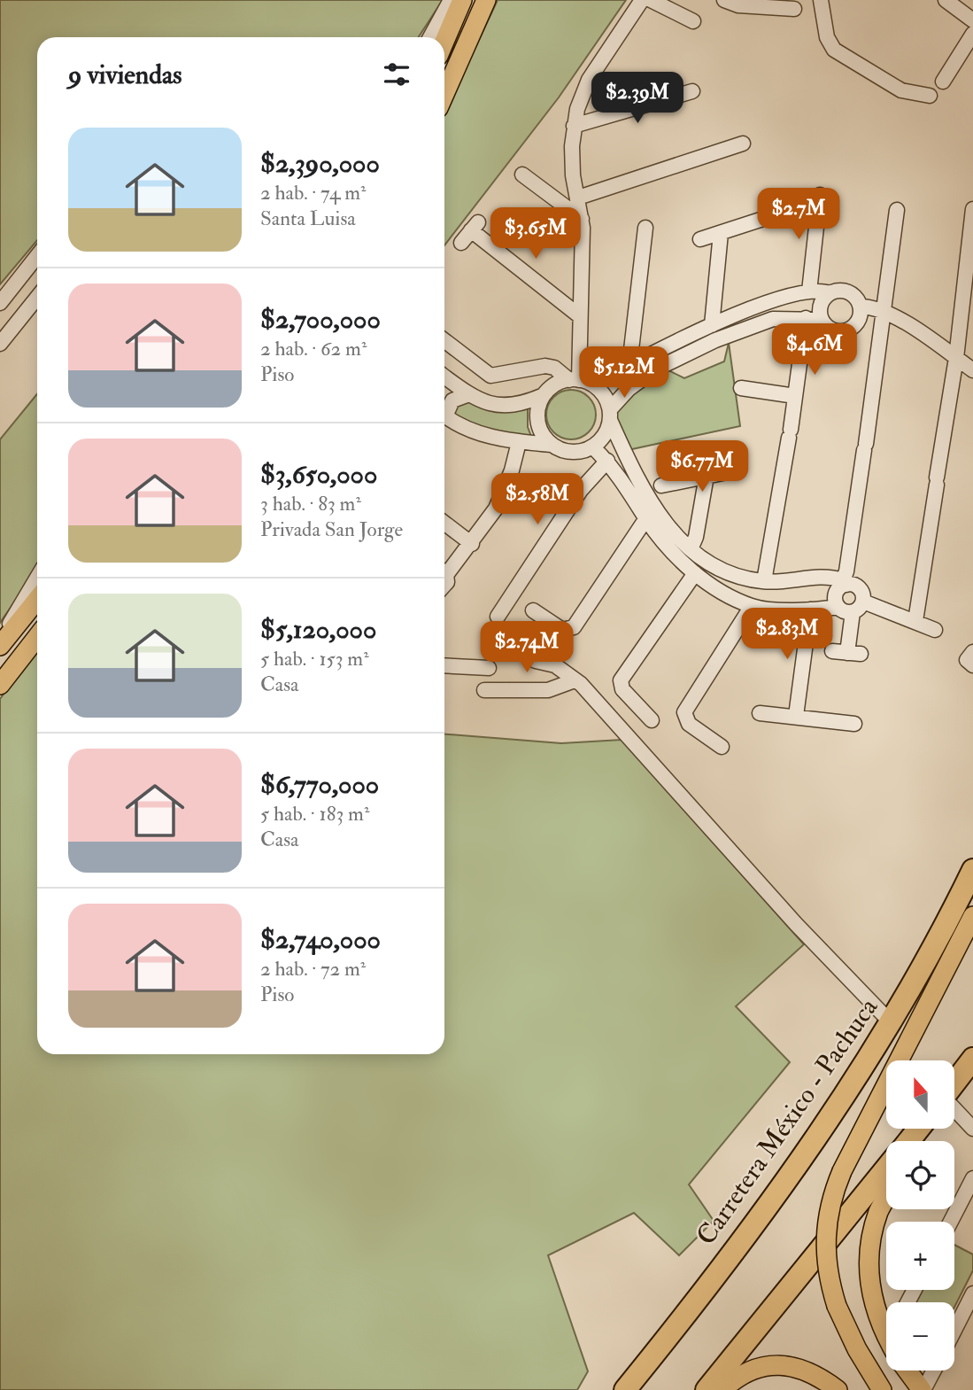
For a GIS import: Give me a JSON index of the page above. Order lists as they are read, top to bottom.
{
  "streets": {
    "highway": ["Carretera México - Pachuca"]
  },
  "north": "top",
  "page": {
    "heading": "9 viviendas",
    "price": [
      "$2.39M",
      "$2.7M",
      "$3.65M",
      "$4.6M",
      "$5.12M",
      "$6.77M",
      "$2.58M",
      "$2.83M",
      "$2.74M"
    ],
    "list": [
      {
        "name": "$2,390,000",
        "note": "2 hab. · 74 m² · Santa Luisa"
      },
      {
        "name": "$2,700,000",
        "note": "2 hab. · 62 m² · Piso"
      },
      {
        "name": "$3,650,000",
        "note": "3 hab. · 83 m² · Privada San Jorge"
      },
      {
        "name": "$5,120,000",
        "note": "5 hab. · 153 m² · Casa"
      },
      {
        "name": "$6,770,000",
        "note": "5 hab. · 183 m² · Casa"
      },
      {
        "name": "$2,740,000",
        "note": "2 hab. · 72 m² · Piso"
      }
    ],
    "map_buttons": ["+", "−"]
  }
}
